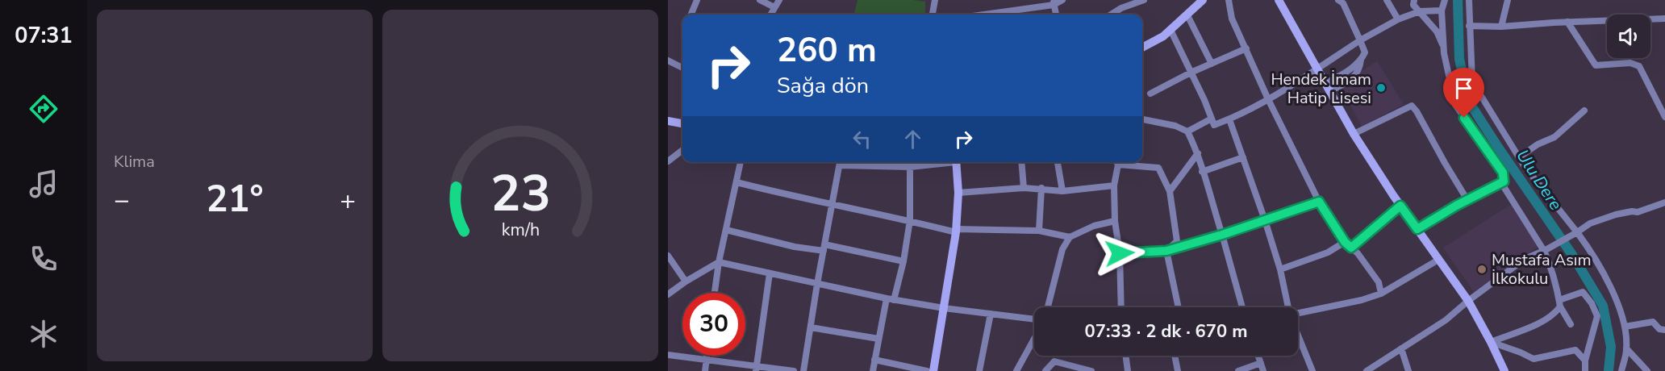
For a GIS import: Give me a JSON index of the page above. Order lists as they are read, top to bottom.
{
  "water": ["Ulu Dere"],
  "places": ["Hendek İmam Hatip Lisesi", "Mustafa Asım İlkokulu"],
  "page": {
    "tabs": "07:31",
    "tile": "Klima",
    "turn": ["260 m", "Sağa dön"],
    "heat": ["−", "21°", "+"],
    "limit": "30",
    "trip": "07:33 · 2 dk · 670 m",
    "gauge": ["23", "km/h"]
  }
}
